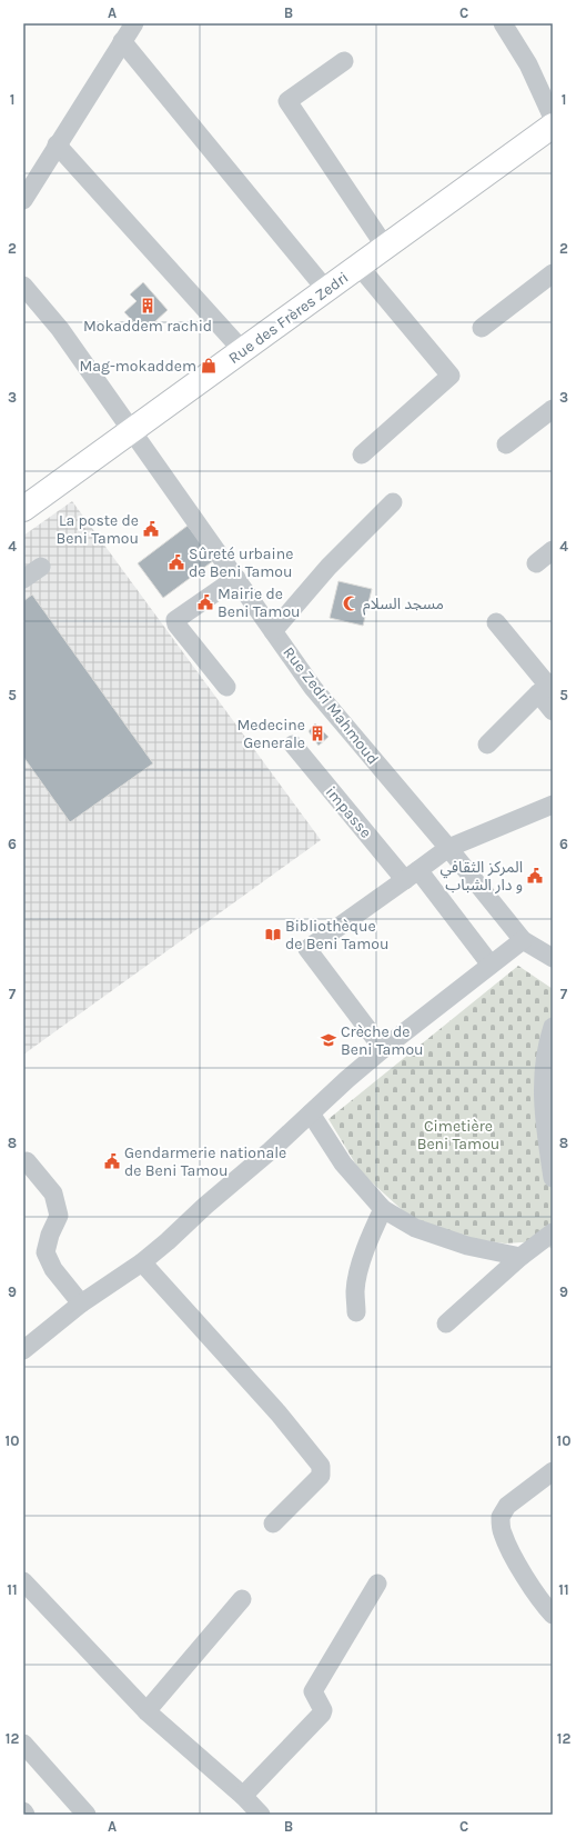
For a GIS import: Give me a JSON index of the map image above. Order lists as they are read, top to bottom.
{
  "streets": {
    "main road": ["Rue des Frères Zedri"],
    "street": ["Rue Zedri Mahmoud", "impasse"]
  },
  "crossings": [
    ["Rue des Frères Zedri", "Rue Zedri Mahmoud"]
  ],
  "parks": ["Cimetière Beni Tamou"],
  "places": {
    "building": ["Mokaddem rachid", "Medecine Generale"],
    "shop": ["Mag-mokaddem"],
    "public building": [
      "La poste de Beni Tamou",
      "Sûreté urbaine de Beni Tamou",
      "Mairie de Beni Tamou",
      "المركز الثقافي و دار الشباب",
      "Gendarmerie nationale de Beni Tamou"
    ],
    "mosque": ["مسجد السلام"],
    "library": ["Bibliothèque de Beni Tamou"],
    "school or university": ["Crèche de Beni Tamou"]
  },
  "grid": {
    "columns": ["A", "B", "C"],
    "rows": [
      "1",
      "2",
      "3",
      "4",
      "5",
      "6",
      "7",
      "8",
      "9",
      "10",
      "11",
      "12"
    ]
  }
}
